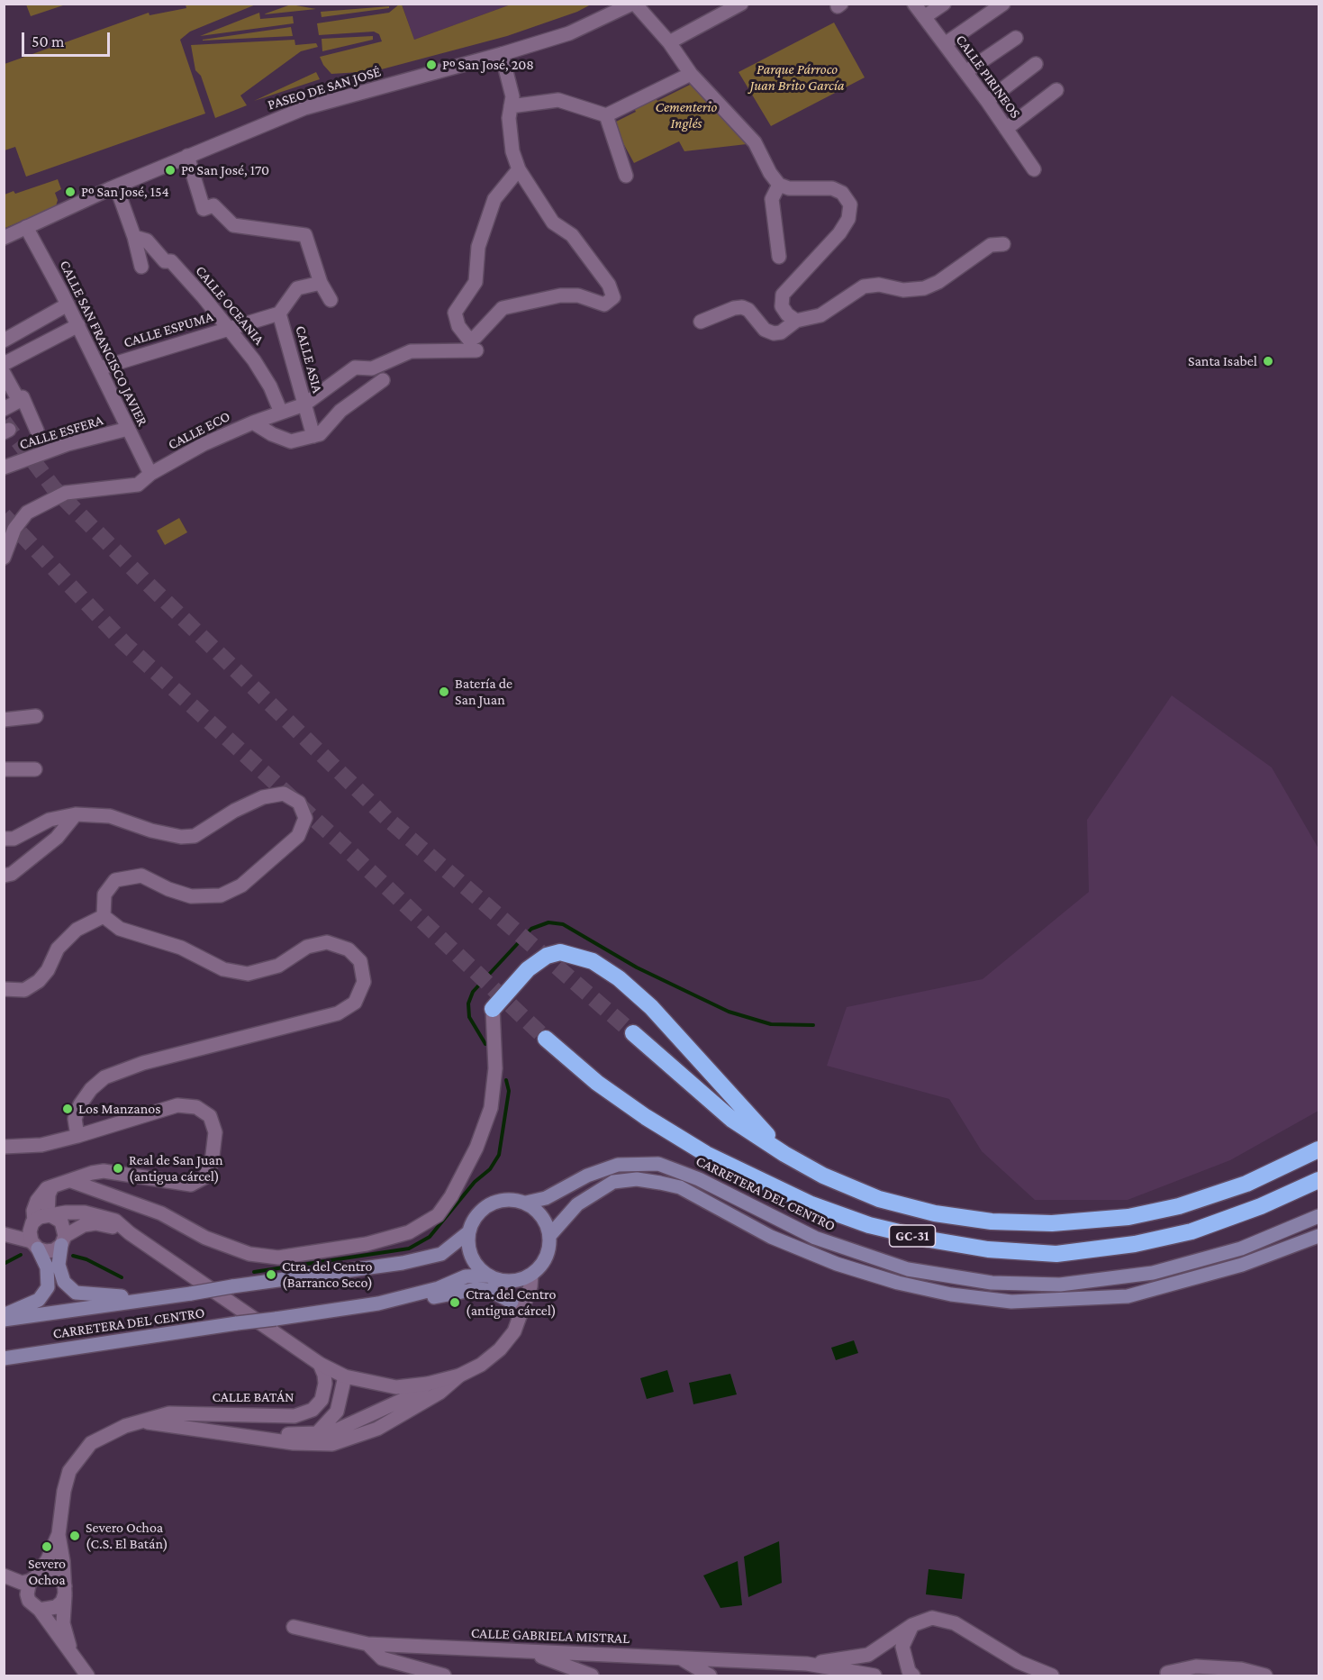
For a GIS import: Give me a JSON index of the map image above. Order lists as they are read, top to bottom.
{
  "streets": {
    "highway": ["GC-31"],
    "main road": ["CARRETERA DEL CENTRO"],
    "street": [
      "CALLE PIRINEOS",
      "PASEO DE SAN JOSÉ",
      "CALLE OCEANIA",
      "CALLE ESPUMA",
      "CALLE SAN FRANCISCO JAVIER",
      "CALLE ASIA",
      "CALLE ECO",
      "CALLE ESFERA",
      "CALLE BATÁN",
      "CALLE GABRIELA MISTRAL"
    ]
  },
  "crossings": [
    ["PASEO DE SAN JOSÉ", "CALLE SAN FRANCISCO JAVIER"],
    ["CALLE OCEANIA", "CALLE ESPUMA"],
    ["CALLE ESPUMA", "CALLE SAN FRANCISCO JAVIER"],
    ["CALLE ESPUMA", "CALLE ASIA"],
    ["CALLE SAN FRANCISCO JAVIER", "CALLE ECO"],
    ["CALLE SAN FRANCISCO JAVIER", "CALLE ESFERA"],
    ["CALLE ASIA", "CALLE ECO"],
    ["CARRETERA DEL CENTRO", "CALLE BATÁN"]
  ],
  "parks": ["Parque Párroco Juan Brito García", "Cementerio Inglés"],
  "places": [
    "Pº San José, 208",
    "Pº San José, 170",
    "Pº San José, 154",
    "Santa Isabel",
    "Batería de San Juan",
    "Los Manzanos",
    "Real de San Juan (antigua cárcel)",
    "Ctra. del Centro (Barranco Seco)",
    "Ctra. del Centro (antigua cárcel)",
    "Severo Ochoa (C.S. El Batán)",
    "Severo Ochoa"
  ],
  "scale_bar": "50 m"
}
